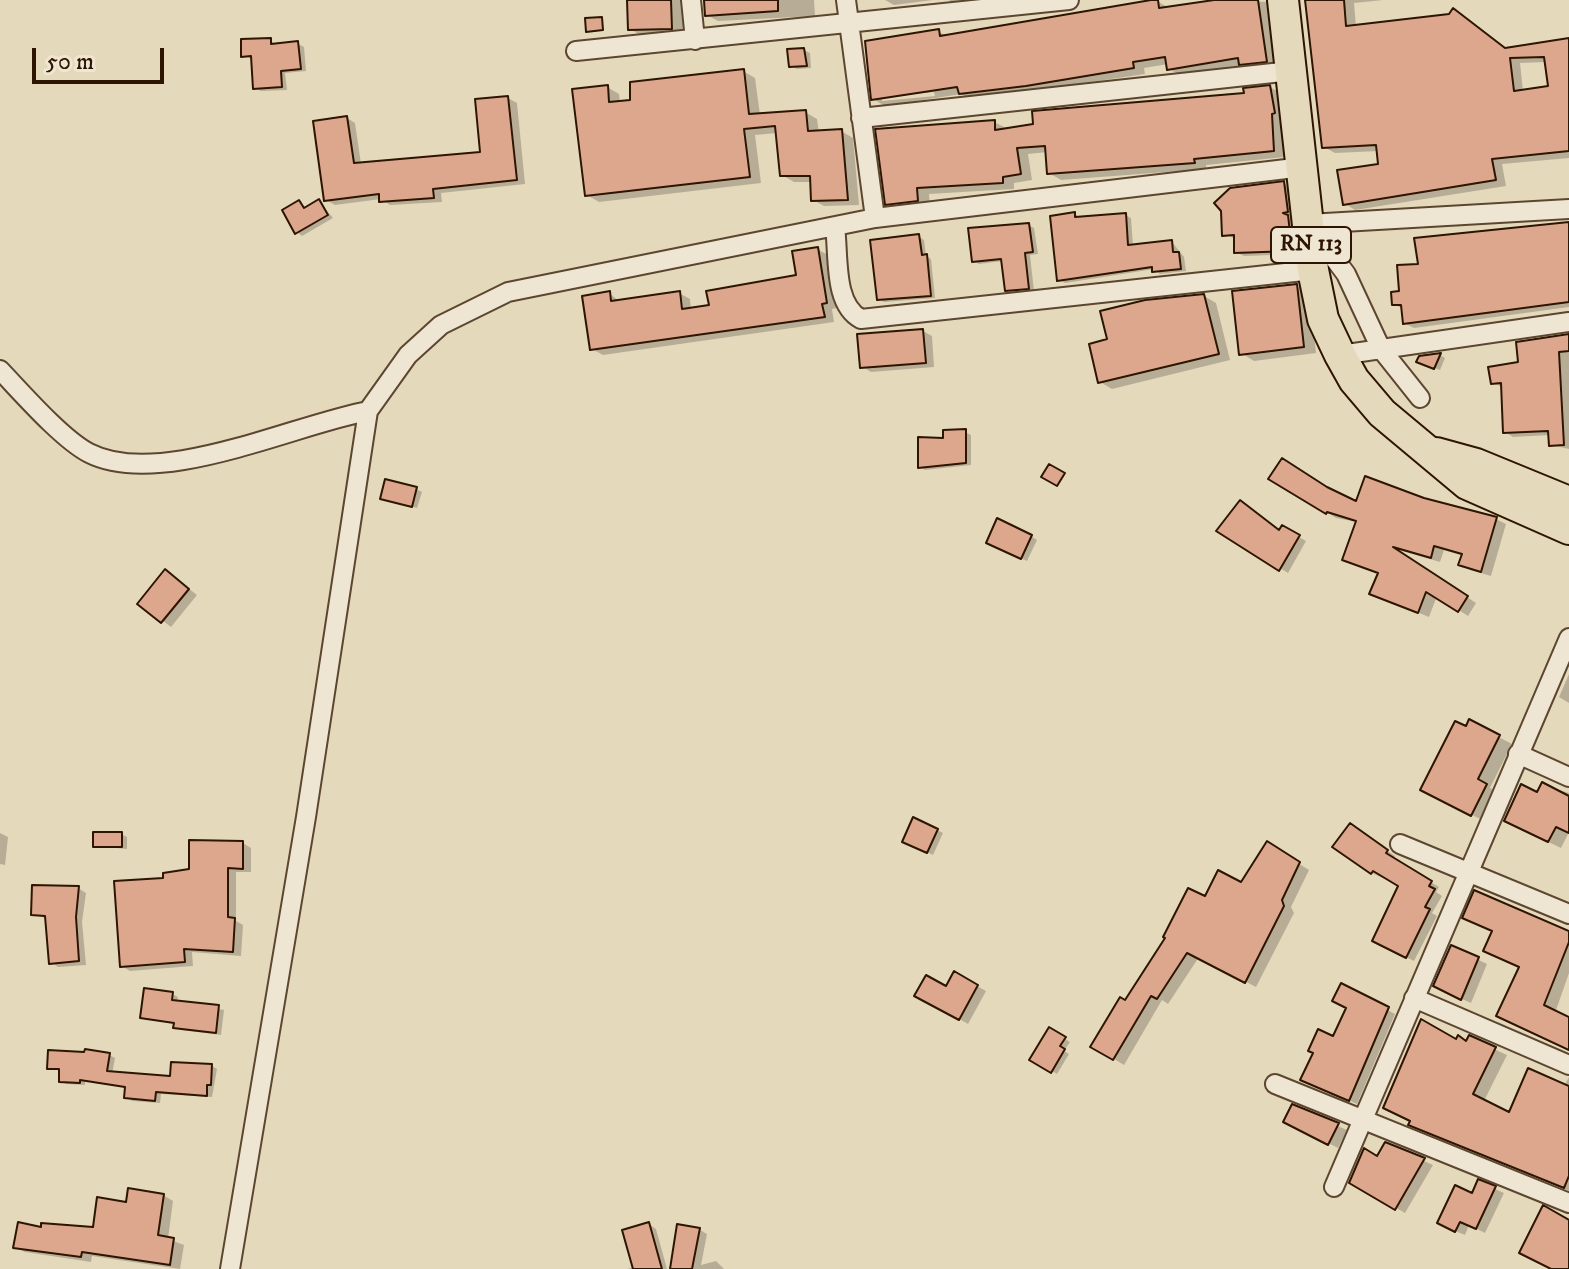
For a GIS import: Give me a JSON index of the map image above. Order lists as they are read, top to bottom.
{
  "streets": {
    "main road": ["RN 113"]
  },
  "scale_bar": "50 m"
}
